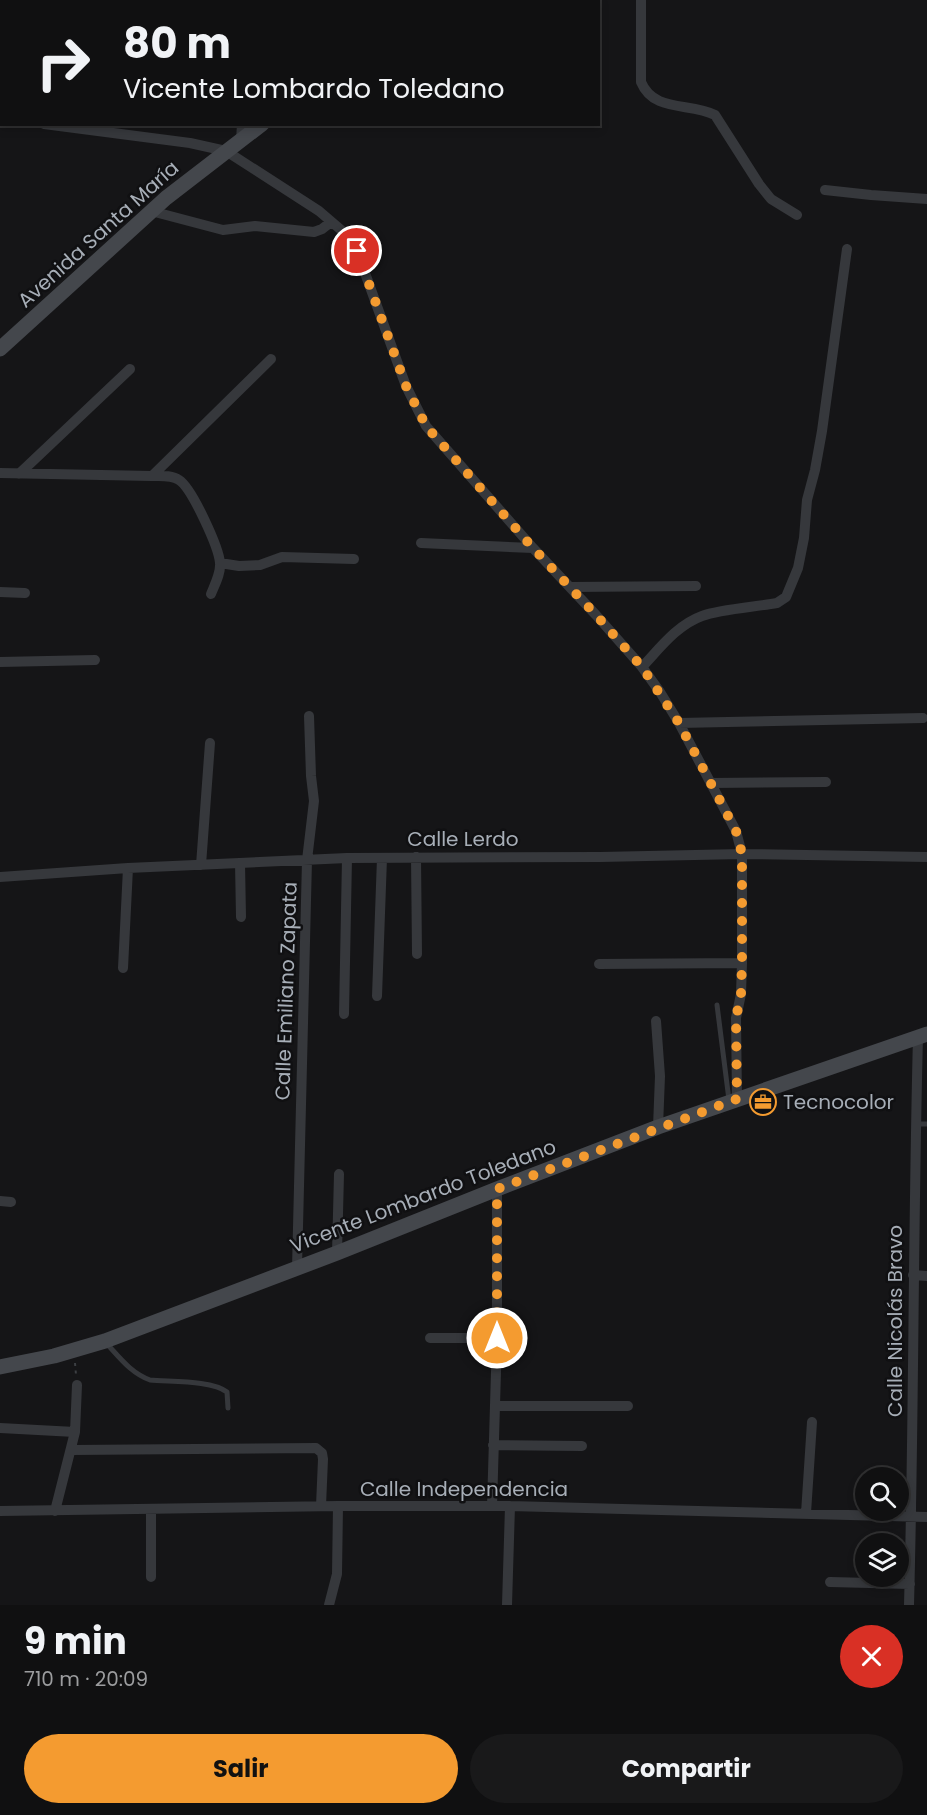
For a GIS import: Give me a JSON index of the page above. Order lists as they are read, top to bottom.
{
  "streets": {
    "main road": ["Avenida Santa María", "Vicente Lombardo Toledano"],
    "street": [
      "Calle Lerdo",
      "Calle Emiliano Zapata",
      "Calle Nicolás Bravo",
      "Calle Independencia"
    ]
  },
  "crossings": [
    ["Calle Lerdo", "Calle Emiliano Zapata"],
    ["Calle Emiliano Zapata", "Vicente Lombardo Toledano"],
    ["Vicente Lombardo Toledano", "Calle Nicolás Bravo"],
    ["Calle Nicolás Bravo", "Calle Independencia"]
  ],
  "places": {
    "office": ["Tecnocolor"]
  },
  "page": {
    "turn": ["80 m", "Vicente Lombardo Toledano"],
    "heading": ["9 min", "710 m · 20:09"],
    "buttons": ["Salir", "Compartir"]
  }
}
